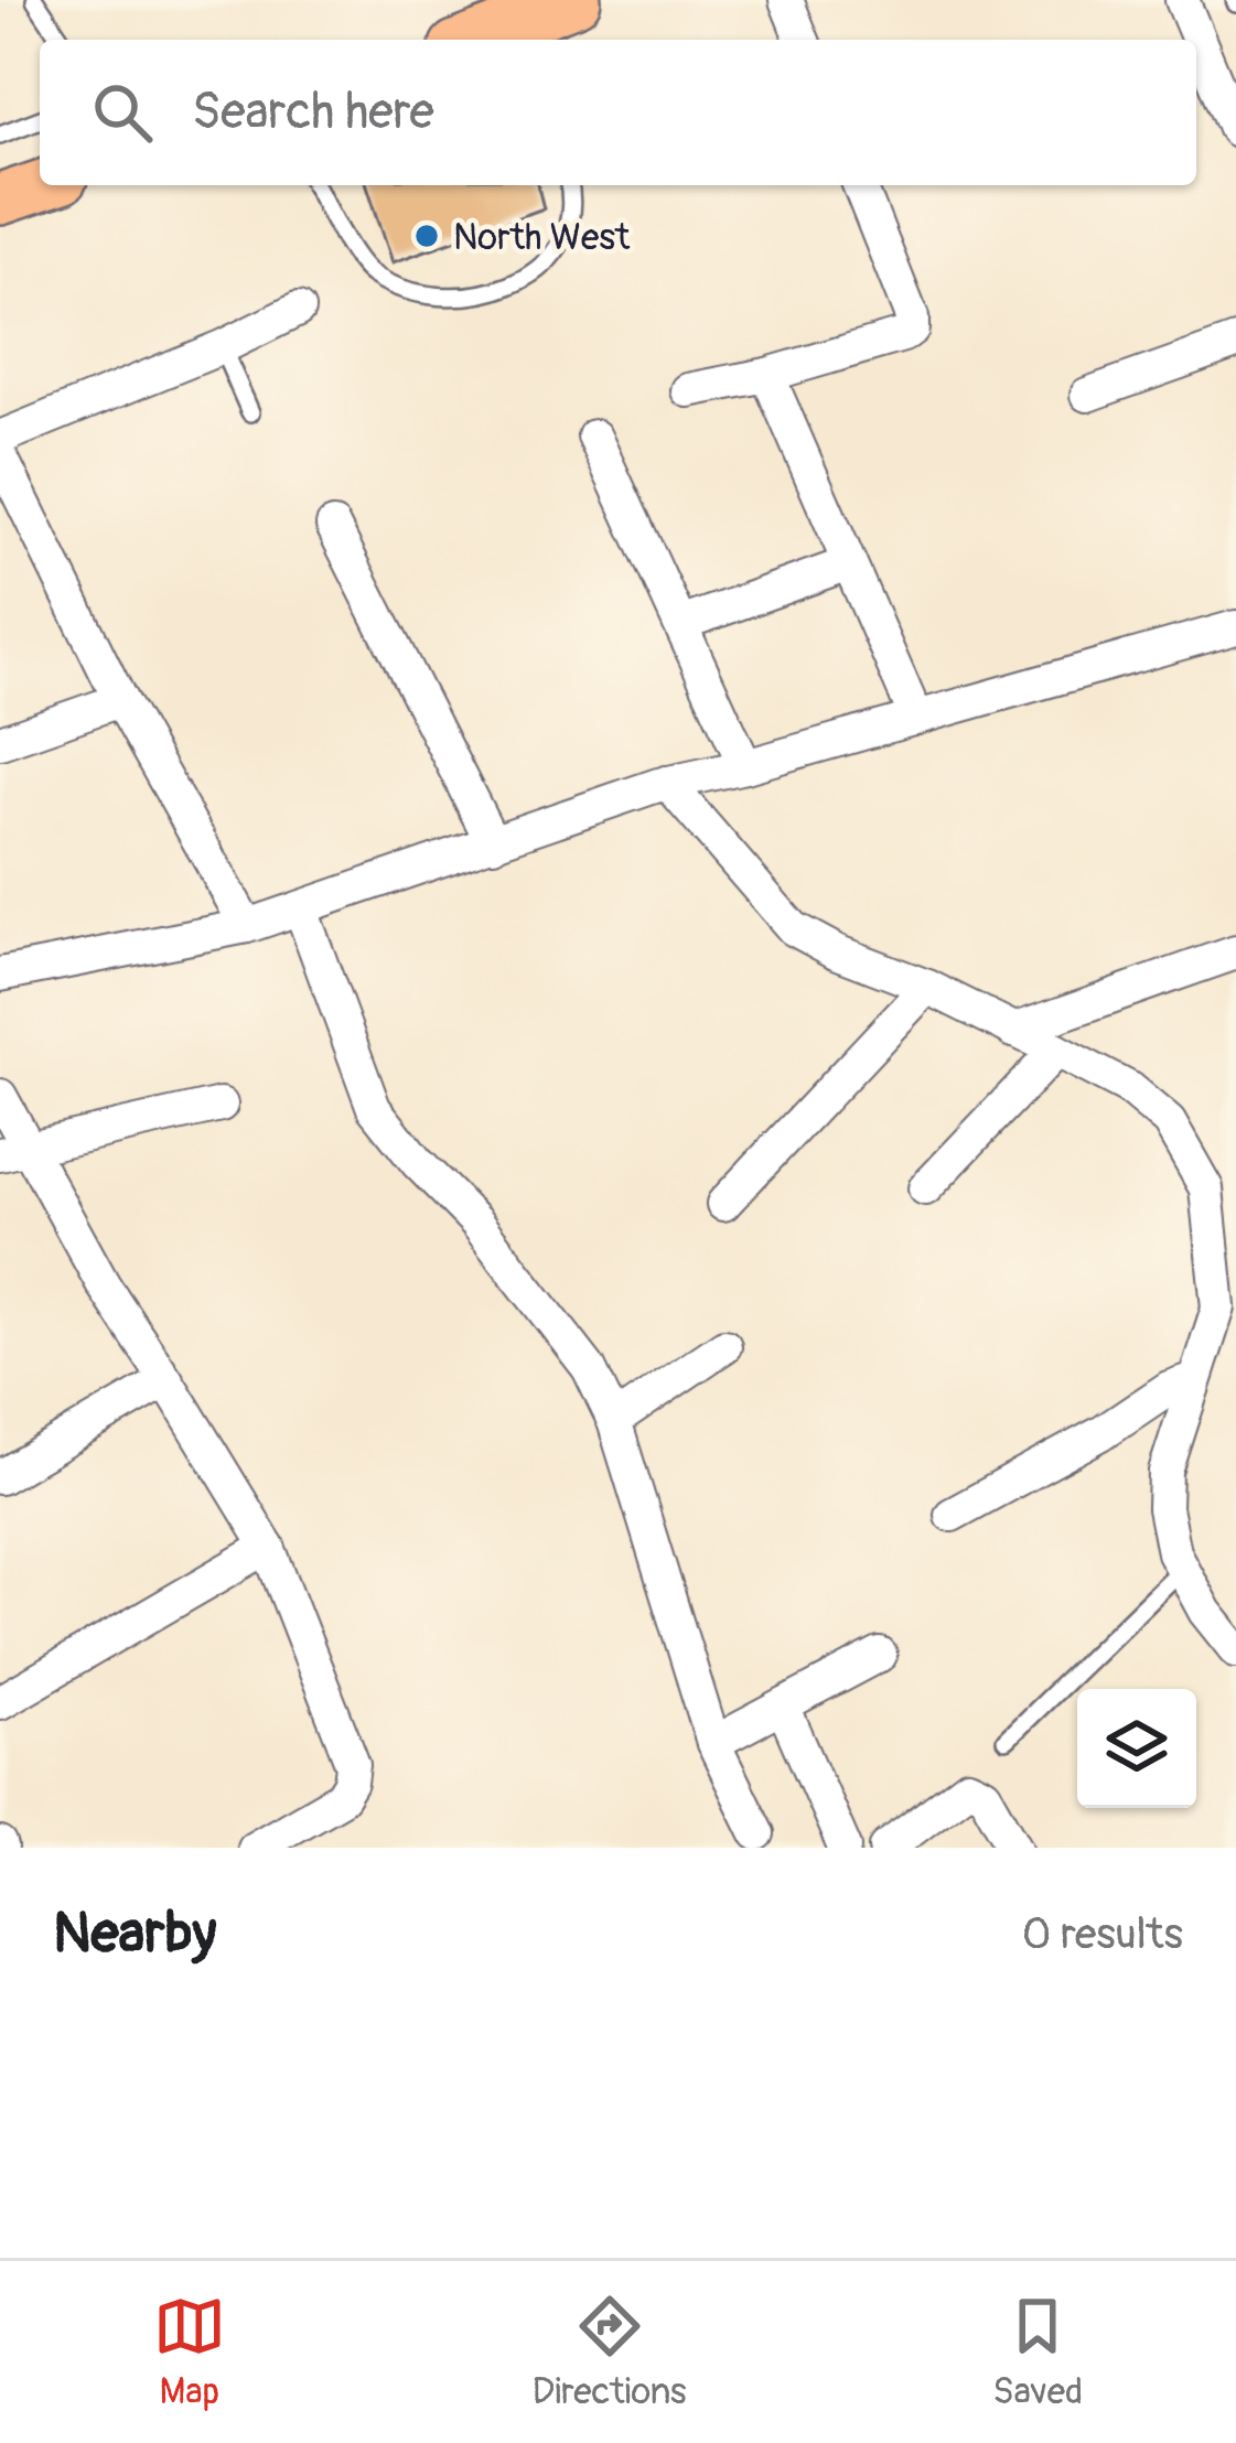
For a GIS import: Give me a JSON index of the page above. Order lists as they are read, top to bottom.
{
  "places": ["North West"],
  "page": {
    "search": "Search here",
    "heading": ["Nearby", "0 results"],
    "nav": ["Map", "Directions", "Saved"]
  }
}
